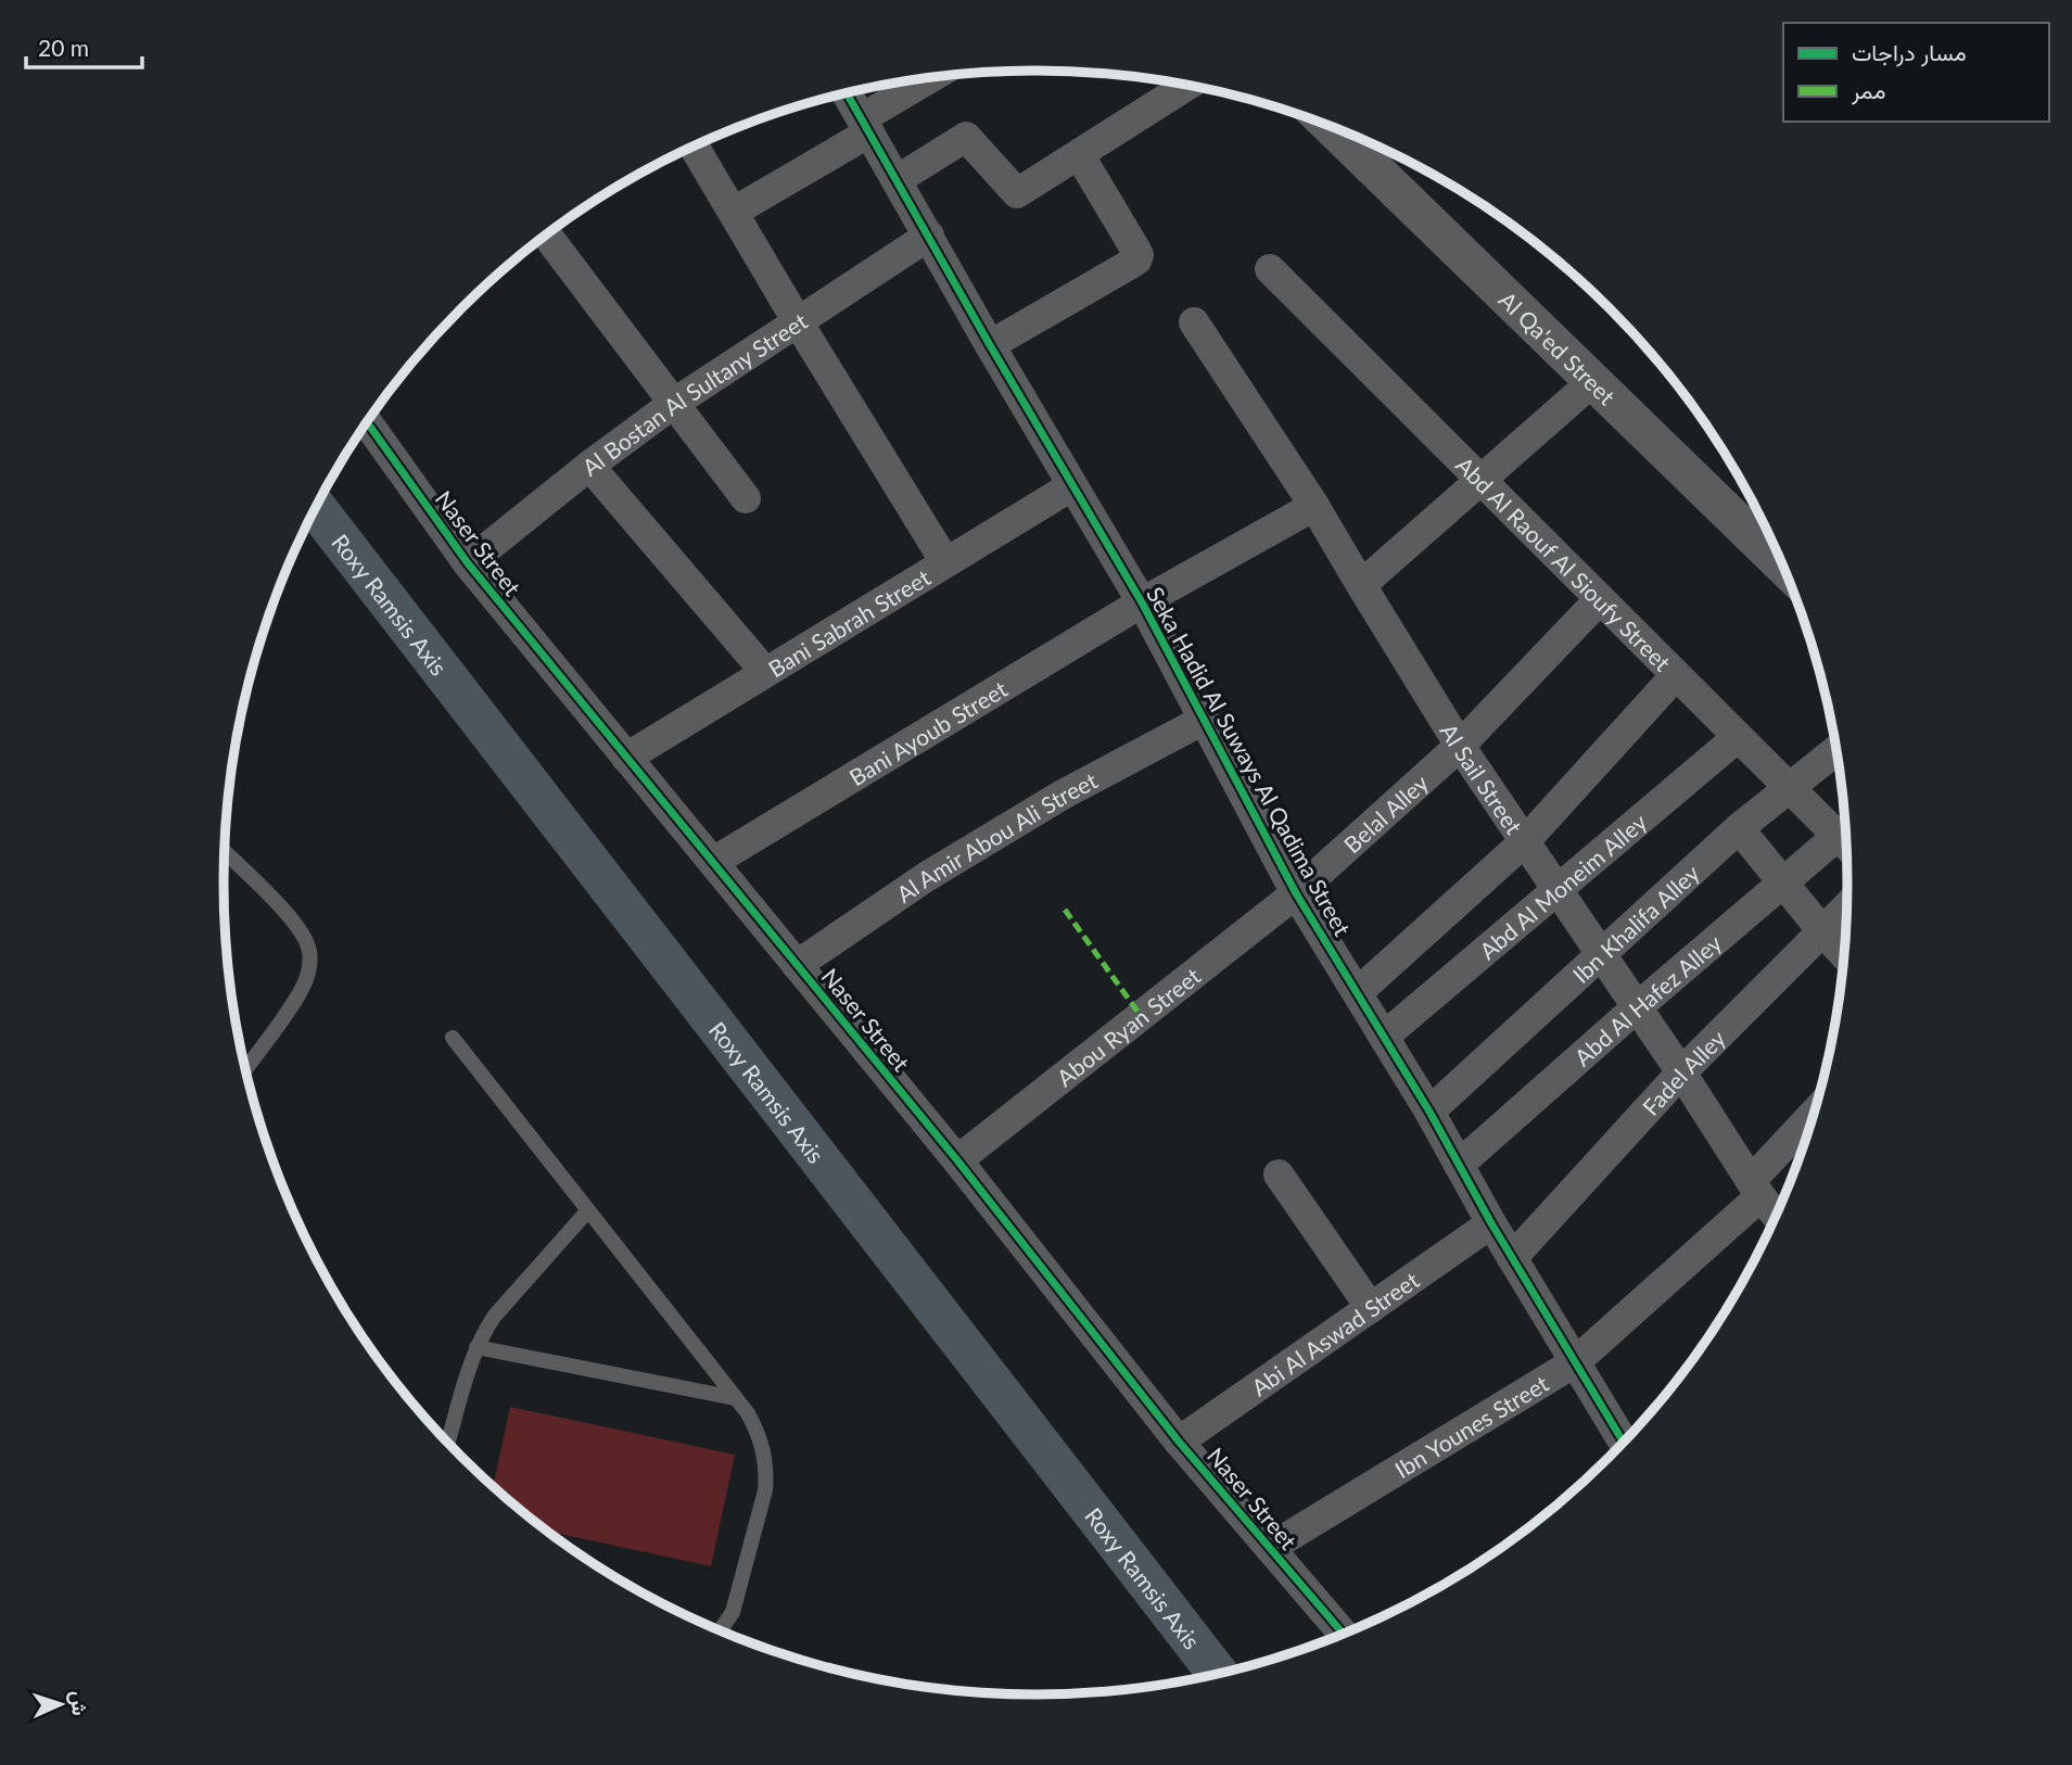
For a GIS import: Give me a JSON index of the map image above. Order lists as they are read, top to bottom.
{
  "streets": {
    "main road": ["Roxy Ramsis Axis"],
    "street": [
      "Al Qa'ed Street",
      "Al Bostan Al Sultany Street",
      "Naser Street",
      "Abd Al Raouf Al Sioufy Street",
      "Bani Sabrah Street",
      "Bani Ayoub Street",
      "Seka Hadid Al Suways Al Qadima Street",
      "Al Sail Street",
      "Belal Alley",
      "Al Amir Abou Ali Street",
      "Abd Al Moneim Alley",
      "Ibn Khalifa Alley",
      "Abd Al Hafez Alley",
      "Abou Ryan Street",
      "Fadel Alley",
      "Abi Al Aswad Street",
      "Ibn Younes Street"
    ]
  },
  "crossings": [
    ["Al Bostan Al Sultany Street", "Naser Street"],
    ["Al Bostan Al Sultany Street", "Seka Hadid Al Suways Al Qadima Street"],
    ["Naser Street", "Bani Sabrah Street"],
    ["Naser Street", "Bani Ayoub Street"],
    ["Naser Street", "Al Amir Abou Ali Street"],
    ["Naser Street", "Abou Ryan Street"],
    ["Naser Street", "Abi Al Aswad Street"],
    ["Naser Street", "Ibn Younes Street"],
    ["Abd Al Raouf Al Sioufy Street", "Belal Alley"],
    ["Abd Al Raouf Al Sioufy Street", "Abd Al Moneim Alley"],
    ["Abd Al Raouf Al Sioufy Street", "Ibn Khalifa Alley"],
    ["Abd Al Raouf Al Sioufy Street", "Abd Al Hafez Alley"],
    ["Bani Sabrah Street", "Seka Hadid Al Suways Al Qadima Street"],
    ["Bani Ayoub Street", "Seka Hadid Al Suways Al Qadima Street"],
    ["Bani Ayoub Street", "Al Sail Street"],
    ["Seka Hadid Al Suways Al Qadima Street", "Belal Alley"],
    ["Seka Hadid Al Suways Al Qadima Street", "Al Amir Abou Ali Street"],
    ["Seka Hadid Al Suways Al Qadima Street", "Abd Al Moneim Alley"],
    ["Seka Hadid Al Suways Al Qadima Street", "Ibn Khalifa Alley"],
    ["Seka Hadid Al Suways Al Qadima Street", "Abd Al Hafez Alley"],
    ["Seka Hadid Al Suways Al Qadima Street", "Abou Ryan Street"],
    ["Seka Hadid Al Suways Al Qadima Street", "Fadel Alley"],
    ["Seka Hadid Al Suways Al Qadima Street", "Abi Al Aswad Street"],
    ["Seka Hadid Al Suways Al Qadima Street", "Ibn Younes Street"],
    ["Al Sail Street", "Belal Alley"],
    ["Al Sail Street", "Abd Al Moneim Alley"],
    ["Al Sail Street", "Ibn Khalifa Alley"],
    ["Al Sail Street", "Abd Al Hafez Alley"],
    ["Al Sail Street", "Fadel Alley"],
    ["Al Sail Street", "Ibn Younes Street"],
    ["Belal Alley", "Abou Ryan Street"]
  ],
  "legend": ["مسار دراجات", "ممر"],
  "scale_bar": "20 m",
  "north": "right"
}
